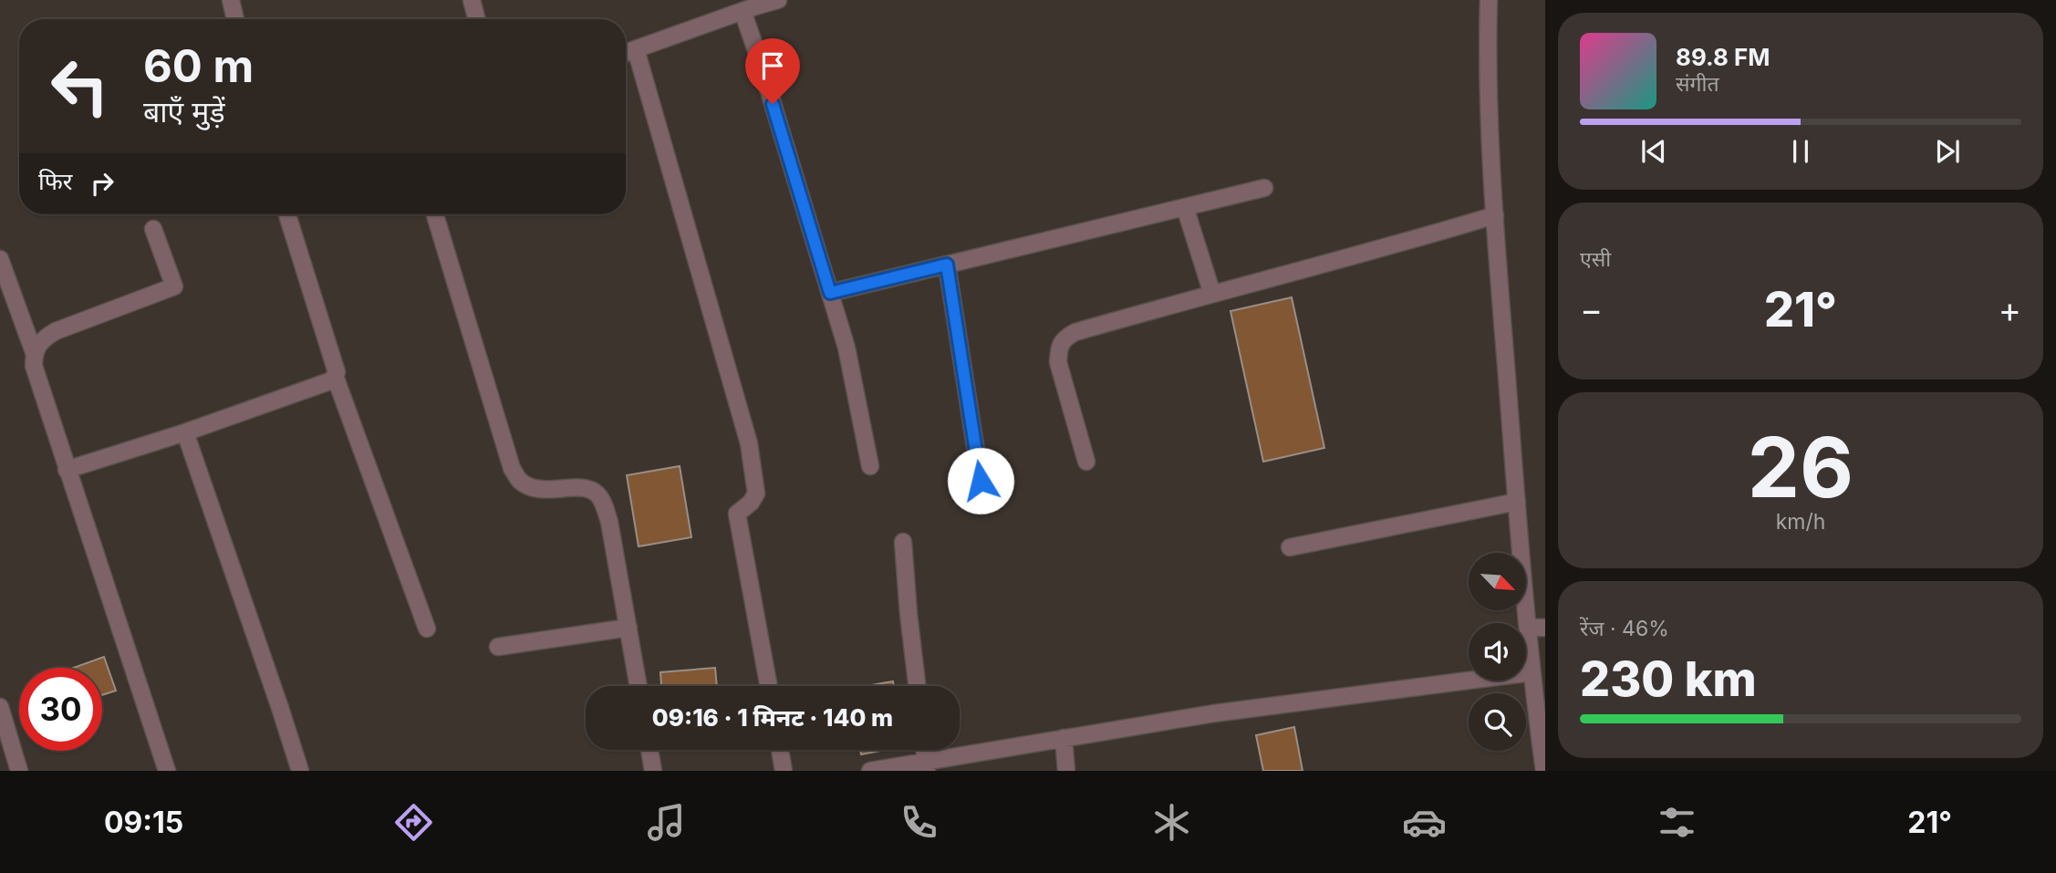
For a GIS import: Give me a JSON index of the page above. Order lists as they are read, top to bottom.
{
  "north": "bottom right",
  "page": {
    "turn": ["60 m", "बाएँ मुड़ें"],
    "song": ["89.8 FM", "संगीत"],
    "then": "फिर",
    "tile": [
      "एसी",
      ["26", "km/h"],
      ["रेंज · 46%", "230 km"]
    ],
    "heat": ["−", "21°", "+"],
    "limit": "30",
    "trip": "09:16 · 1 मिनट · 140 m",
    "tabs": ["09:15", "21°"]
  }
}
